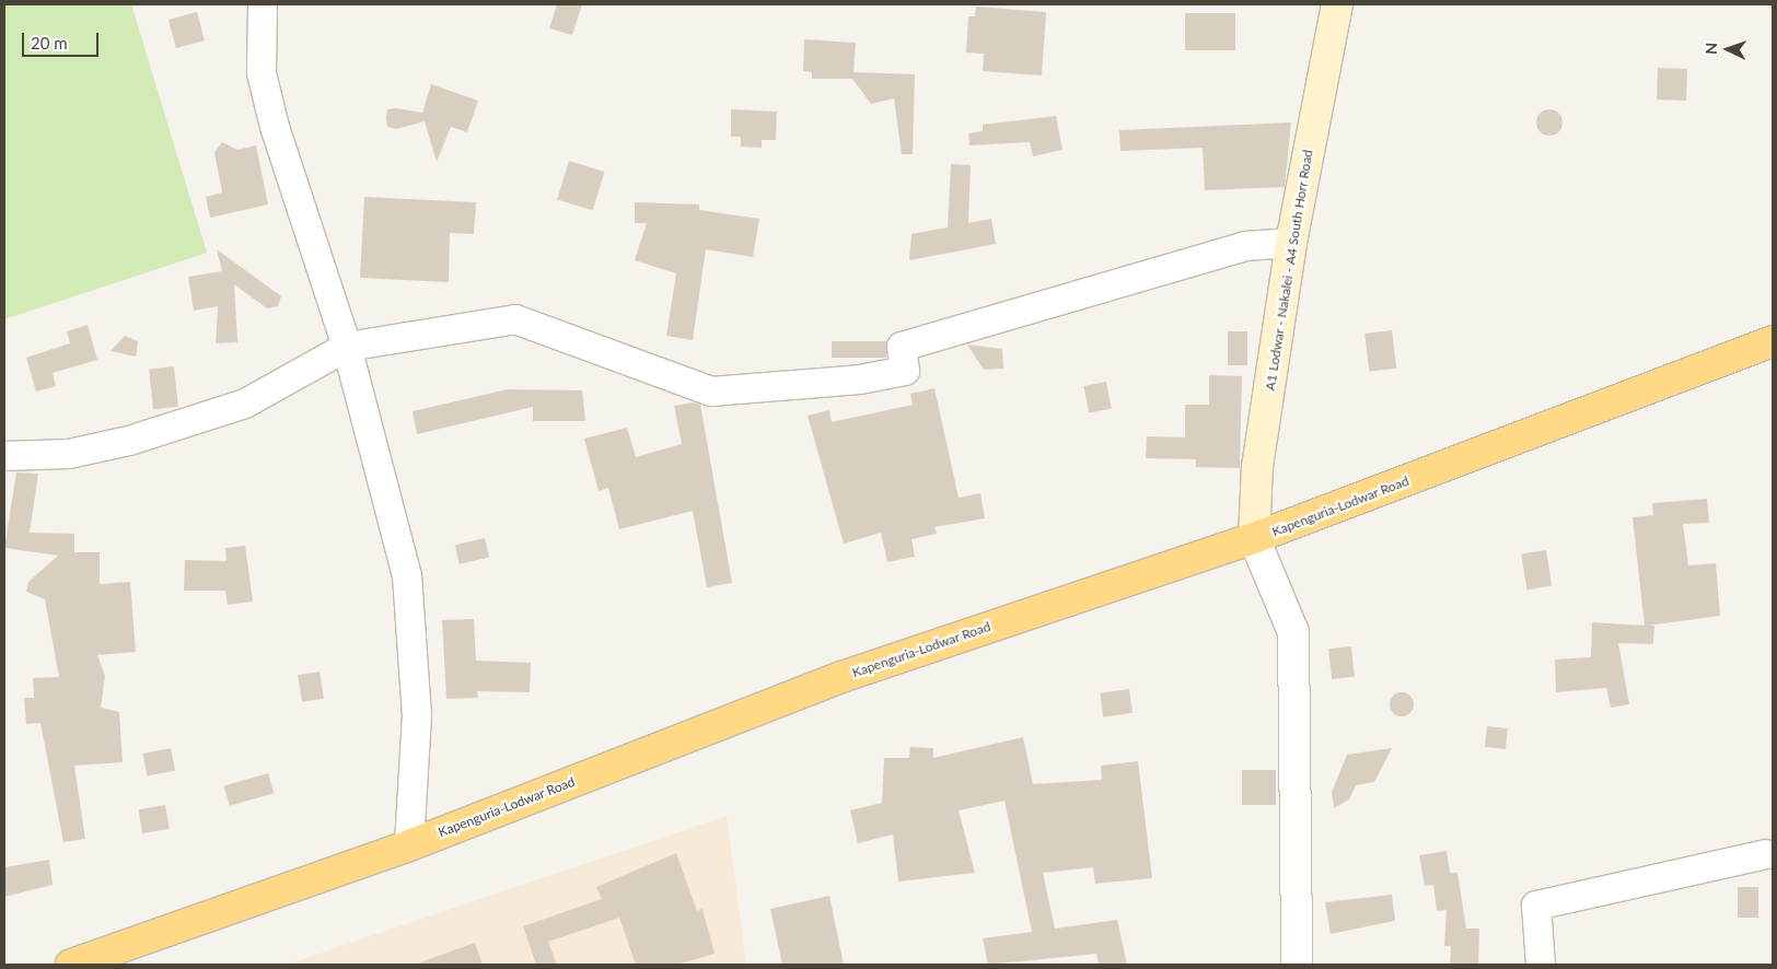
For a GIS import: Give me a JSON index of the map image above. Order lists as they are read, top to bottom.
{
  "streets": {
    "highway": ["Kapenguria-Lodwar Road"],
    "main road": ["A1 Lodwar - Nakalei - A4 South Horr Road"]
  },
  "crossings": [
    ["A1 Lodwar - Nakalei - A4 South Horr Road", "Kapenguria-Lodwar Road"]
  ],
  "scale_bar": "20 m",
  "north": "left"
}
